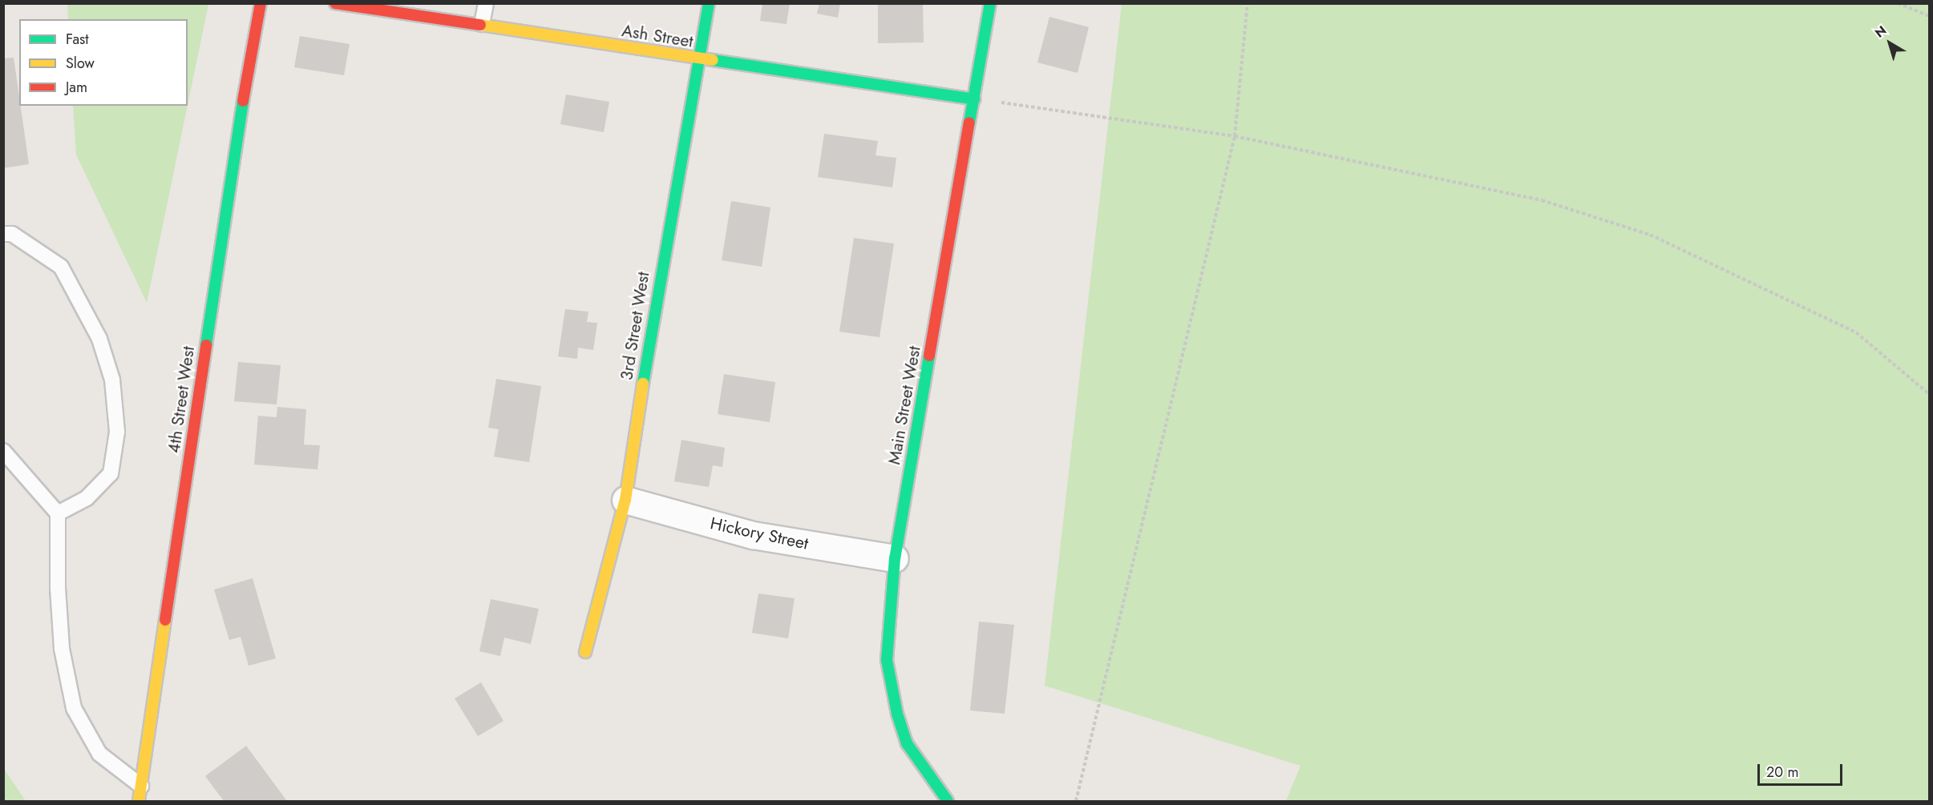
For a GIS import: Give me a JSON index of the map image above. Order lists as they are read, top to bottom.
{
  "streets": {
    "street": [
      "Ash Street",
      "3rd Street West",
      "4th Street West",
      "Main Street West",
      "Hickory Street"
    ]
  },
  "crossings": [
    ["Ash Street", "3rd Street West"],
    ["Ash Street", "Main Street West"],
    ["3rd Street West", "Hickory Street"],
    ["Main Street West", "Hickory Street"]
  ],
  "legend": ["Fast", "Slow", "Jam"],
  "scale_bar": "20 m",
  "north": "top left"
}
